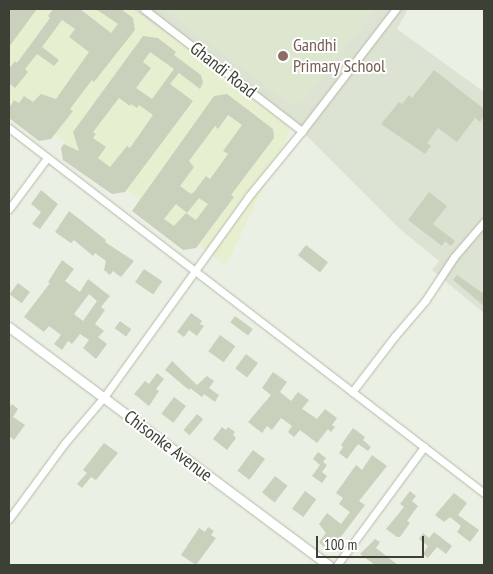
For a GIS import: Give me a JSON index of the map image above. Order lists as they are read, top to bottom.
{
  "streets": {
    "street": ["Ghandi Road", "Chisonke Avenue"]
  },
  "places": ["Gandhi Primary School"],
  "scale_bar": "100 m"
}
